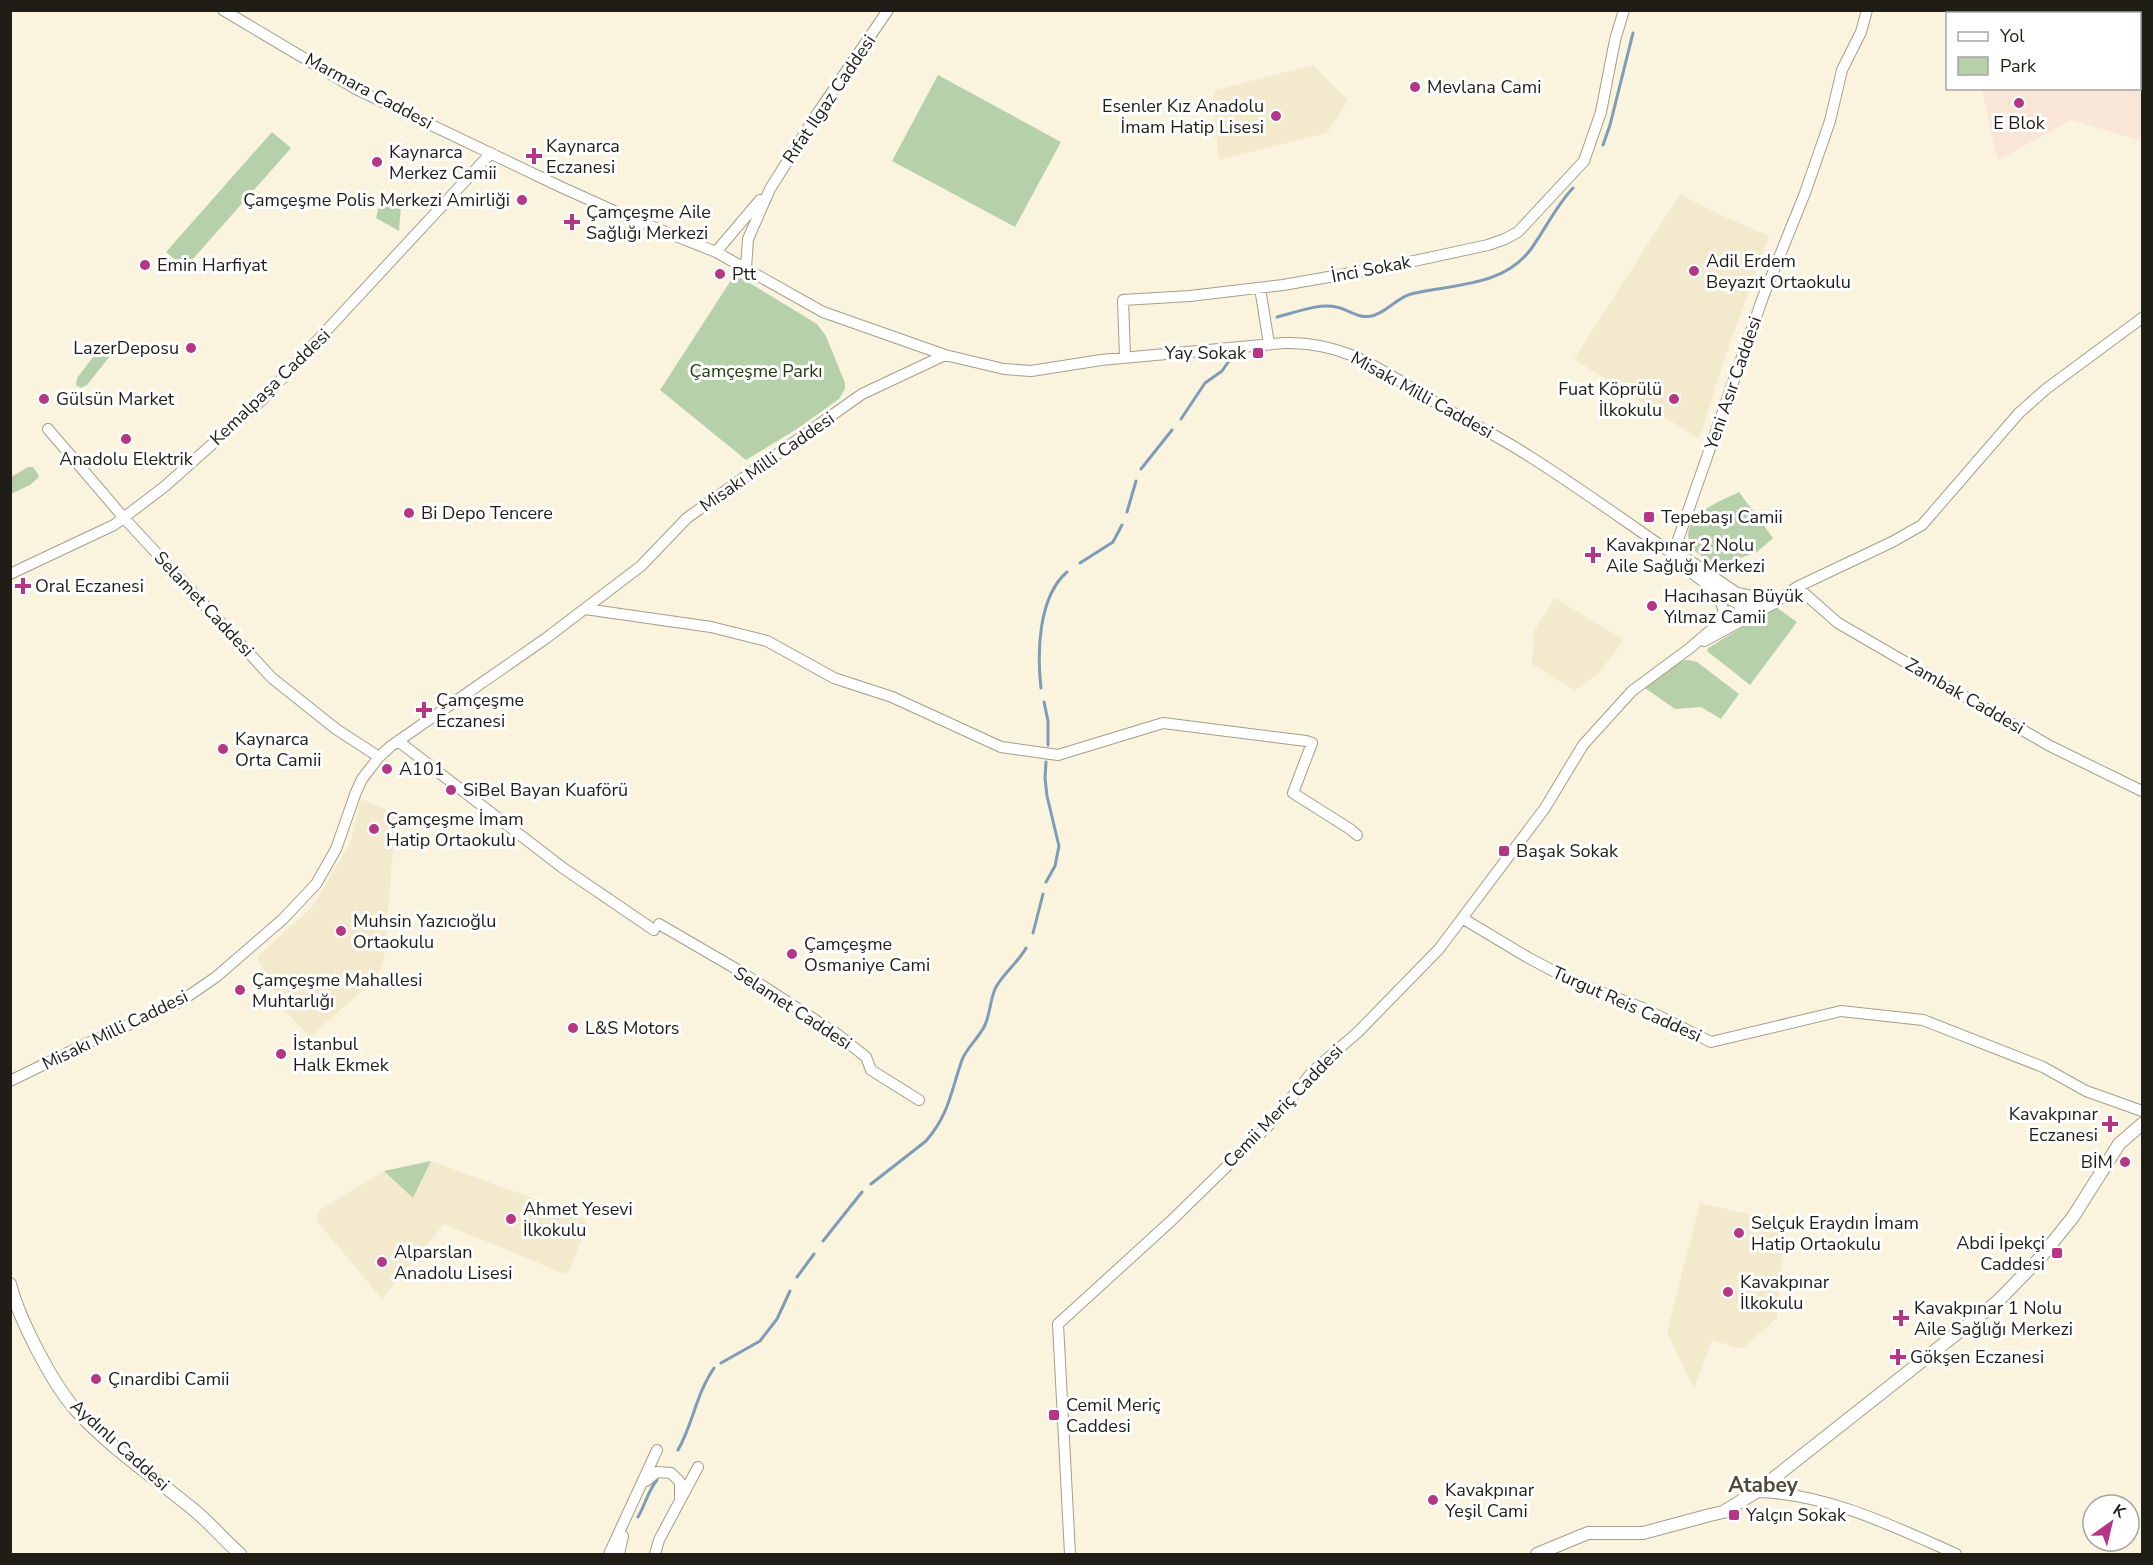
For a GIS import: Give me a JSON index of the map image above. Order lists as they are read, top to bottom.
{
  "streets": {
    "main road": ["Aydınlı Caddesi"],
    "street": [
      "Marmara Caddesi",
      "Rıfat Ilgaz Caddesi",
      "İnci Sokak",
      "Yeni Asır Caddesi",
      "Kemalpaşa Caddesi",
      "Misakı Milli Caddesi",
      "Selamet Caddesi",
      "Zambak Caddesi",
      "Turgut Reis Caddesi",
      "Cemii Meriç Caddesi"
    ]
  },
  "crossings": [
    ["Marmara Caddesi", "Rıfat Ilgaz Caddesi"],
    ["Marmara Caddesi", "Kemalpaşa Caddesi"],
    ["Marmara Caddesi", "Misakı Milli Caddesi"],
    ["İnci Sokak", "Misakı Milli Caddesi"],
    ["Yeni Asır Caddesi", "Misakı Milli Caddesi"],
    ["Kemalpaşa Caddesi", "Selamet Caddesi"],
    ["Misakı Milli Caddesi", "Selamet Caddesi"],
    ["Turgut Reis Caddesi", "Cemii Meriç Caddesi"]
  ],
  "districts": ["Atabey"],
  "parks": ["Çamçeşme Parkı"],
  "places": {
    "other": [
      "Mevlana Cami",
      "E Blok",
      "Esenler Kız Anadolu İmam Hatip Lisesi",
      "Kaynarca Merkez Camii",
      "Çamçeşme Polis Merkezi Amirliği",
      "Emin Harfiyat",
      "Adil Erdem Beyazıt Ortaokulu",
      "Ptt",
      "LazerDeposu",
      "Gülsün Market",
      "Fuat Köprülü İlkokulu",
      "Anadolu Elektrik",
      "Bi Depo Tencere",
      "Hacıhasan Büyük Yılmaz Camii",
      "Kaynarca Orta Camii",
      "A101",
      "SiBel Bayan Kuaförü",
      "Çamçeşme İmam Hatip Ortaokulu",
      "Muhsin Yazıcıoğlu Ortaokulu",
      "Çamçeşme Osmaniye Cami",
      "Çamçeşme Mahallesi Muhtarlığı",
      "L&S Motors",
      "İstanbul Halk Ekmek",
      "BİM",
      "Ahmet Yesevi İlkokulu",
      "Selçuk Eraydın İmam Hatip Ortaokulu",
      "Alparslan Anadolu Lisesi",
      "Kavakpınar İlkokulu",
      "Çınardibi Camii",
      "Kavakpınar Yeşil Cami"
    ],
    "health": [
      "Kaynarca Eczanesi",
      "Çamçeşme Aile Sağlığı Merkezi",
      "Kavakpınar 2 Nolu Aile Sağlığı Merkezi",
      "Oral Eczanesi",
      "Çamçeşme Eczanesi",
      "Kavakpınar Eczanesi",
      "Kavakpınar 1 Nolu Aile Sağlığı Merkezi",
      "Gökşen Eczanesi"
    ],
    "transit": [
      "Yay Sokak",
      "Tepebaşı Camii",
      "Başak Sokak",
      "Abdi İpekçi Caddesi",
      "Cemil Meriç Caddesi",
      "Yalçın Sokak"
    ]
  },
  "legend": ["Yol", "Park"],
  "north": "top right"
}
